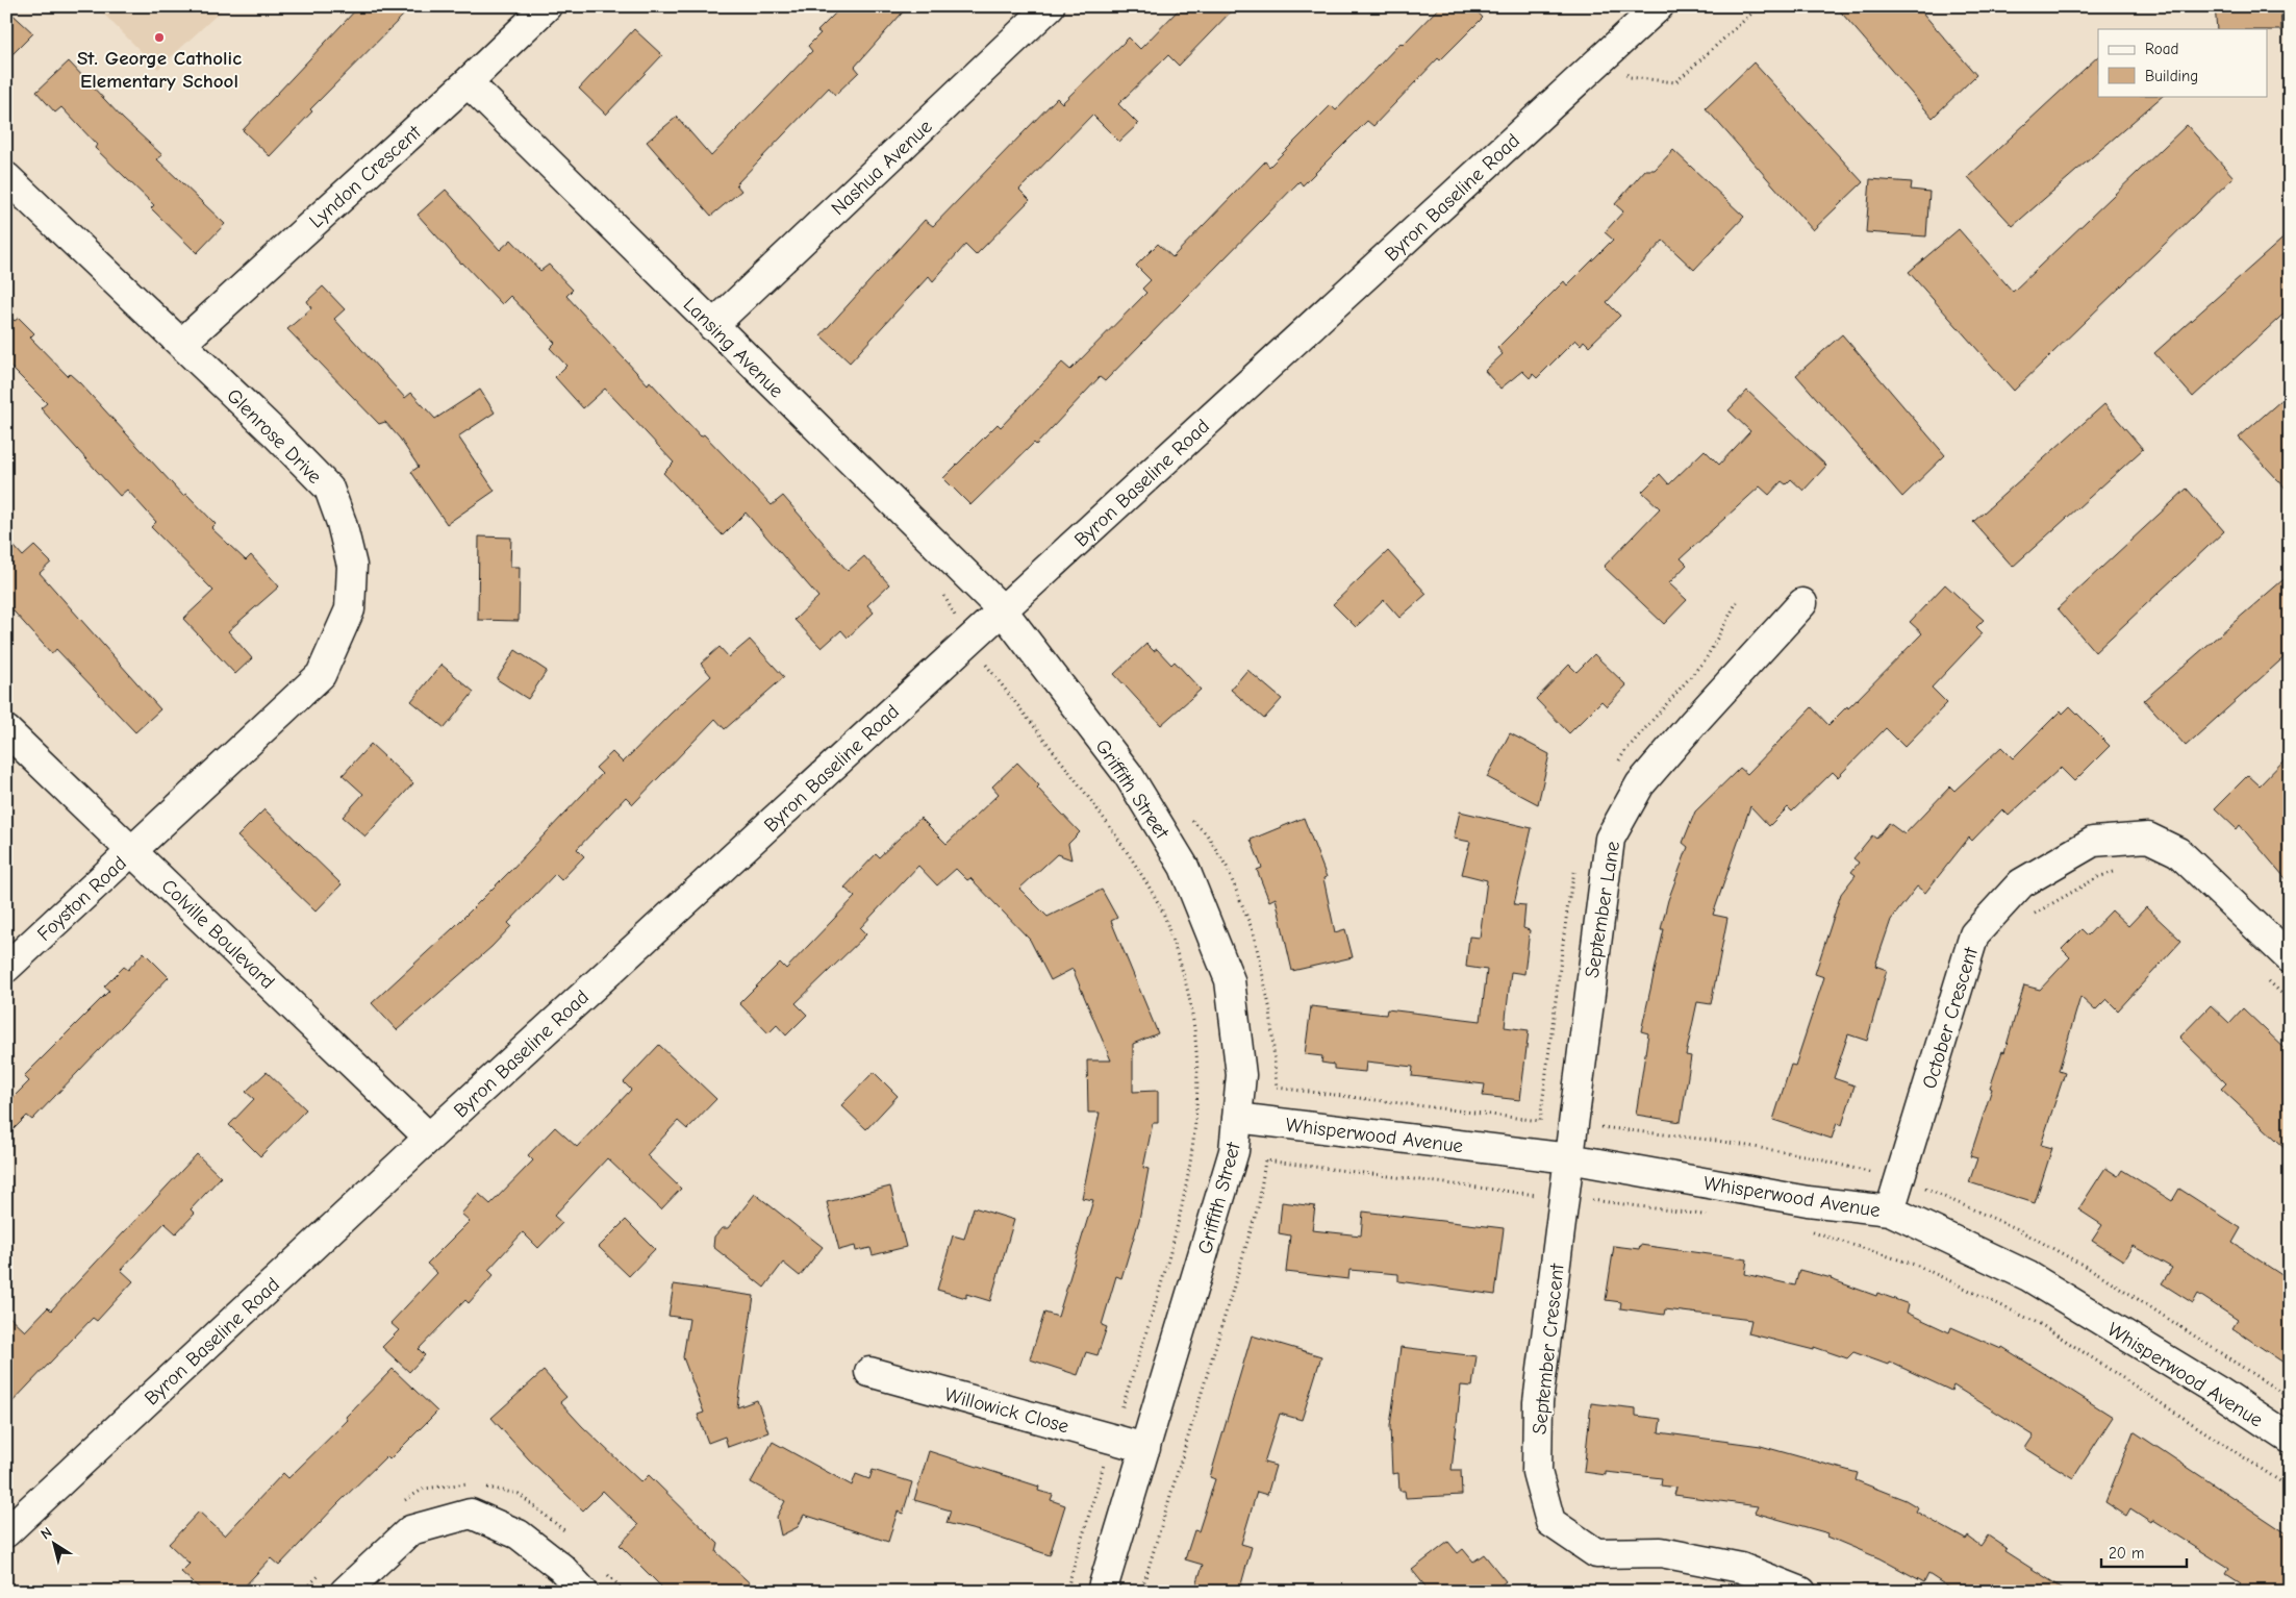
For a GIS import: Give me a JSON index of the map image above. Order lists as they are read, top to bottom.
{
  "streets": {
    "street": [
      "Nashua Avenue",
      "Lyndon Crescent",
      "Byron Baseline Road",
      "Lansing Avenue",
      "Glenrose Drive",
      "Griffith Street",
      "Foyston Road",
      "September Lane",
      "Colville Boulevard",
      "October Crescent",
      "Whisperwood Avenue",
      "September Crescent",
      "Willowick Close"
    ]
  },
  "crossings": [
    ["Nashua Avenue", "Lansing Avenue"],
    ["Lyndon Crescent", "Lansing Avenue"],
    ["Lyndon Crescent", "Glenrose Drive"],
    ["Byron Baseline Road", "Lansing Avenue"],
    ["Byron Baseline Road", "Griffith Street"],
    ["Byron Baseline Road", "Colville Boulevard"],
    ["Lansing Avenue", "Griffith Street"],
    ["Glenrose Drive", "Foyston Road"],
    ["Glenrose Drive", "Colville Boulevard"],
    ["Griffith Street", "Whisperwood Avenue"],
    ["Griffith Street", "Willowick Close"],
    ["Foyston Road", "Colville Boulevard"],
    ["September Lane", "Whisperwood Avenue"],
    ["September Lane", "September Crescent"],
    ["October Crescent", "Whisperwood Avenue"],
    ["Whisperwood Avenue", "September Crescent"]
  ],
  "places": ["St. George Catholic Elementary School"],
  "legend": ["Road", "Building"],
  "scale_bar": "20 m",
  "north": "top left"
}
